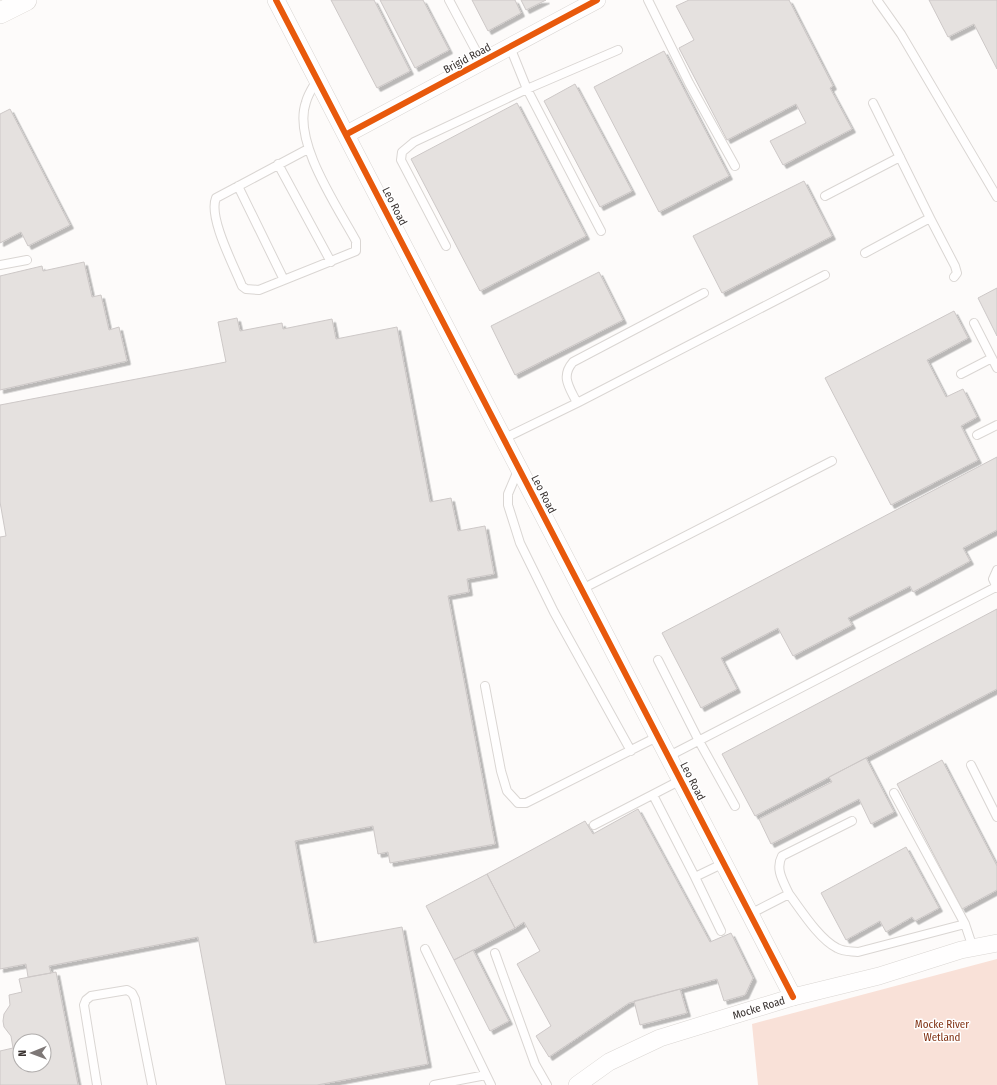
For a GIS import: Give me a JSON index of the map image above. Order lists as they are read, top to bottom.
{
  "streets": {
    "street": ["Brigid Road", "Leo Road", "Mocke Road"]
  },
  "crossings": [
    ["Brigid Road", "Leo Road"],
    ["Leo Road", "Mocke Road"]
  ],
  "parks": ["Mocke River Wetland"],
  "north": "left"
}
